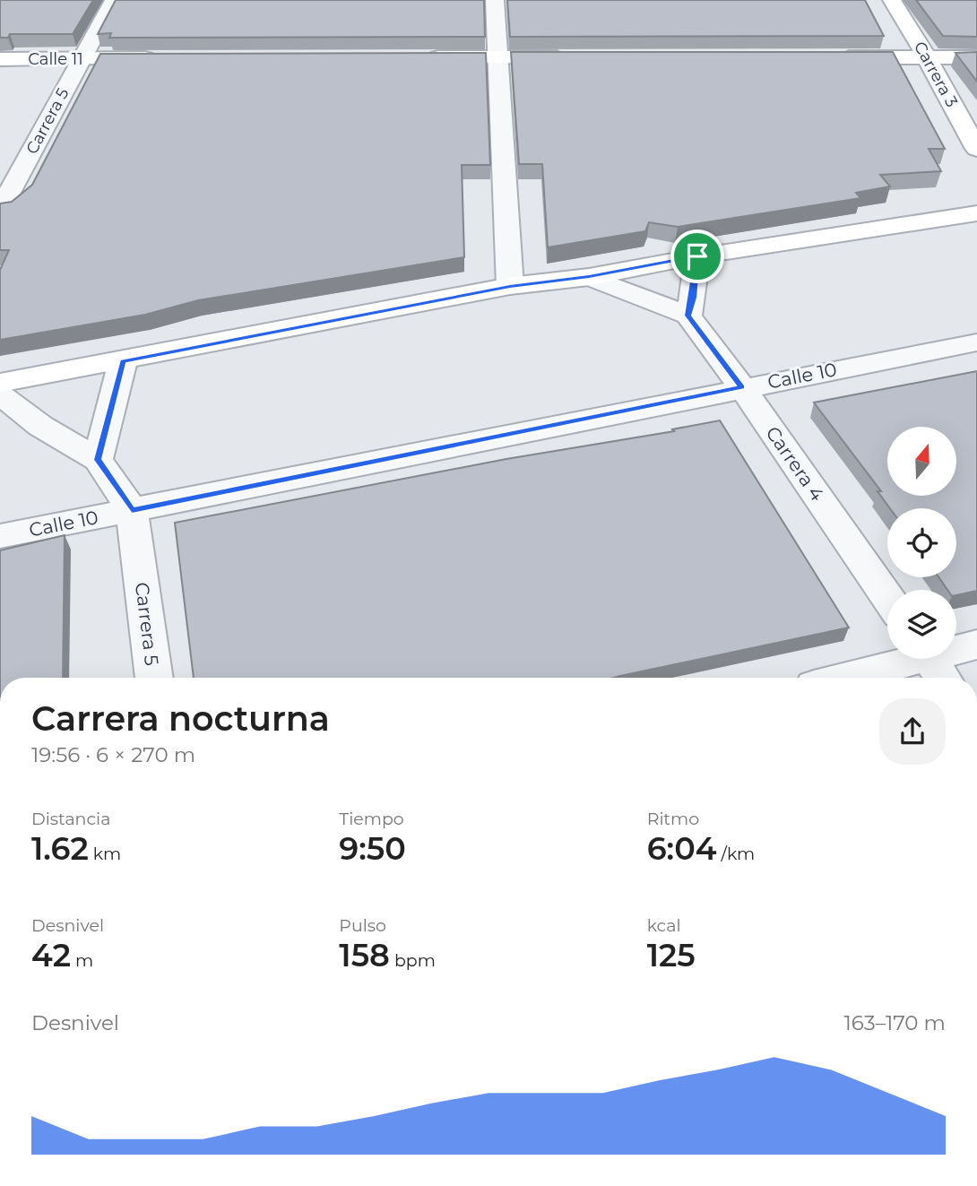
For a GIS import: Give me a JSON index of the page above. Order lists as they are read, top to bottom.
{
  "streets": {
    "main road": ["Calle 11", "Carrera 3"],
    "street": ["Carrera 5", "Calle 10", "Carrera 4"]
  },
  "crossings": [
    ["Calle 11", "Carrera 5"],
    ["Carrera 5", "Calle 10"],
    ["Calle 10", "Carrera 4"]
  ],
  "north": "top",
  "page": {
    "heading": ["Carrera nocturna", "19:56 · 6 × 270 m"],
    "stats": [
      ["Distancia", "1.62 km"],
      ["Tiempo", "9:50"],
      ["Ritmo", "6:04 /km"],
      ["Desnivel", "42 m"],
      ["Pulso", "158 bpm"],
      ["kcal", "125"]
    ],
    "chart": ["Desnivel", "163–170 m"]
  }
}
